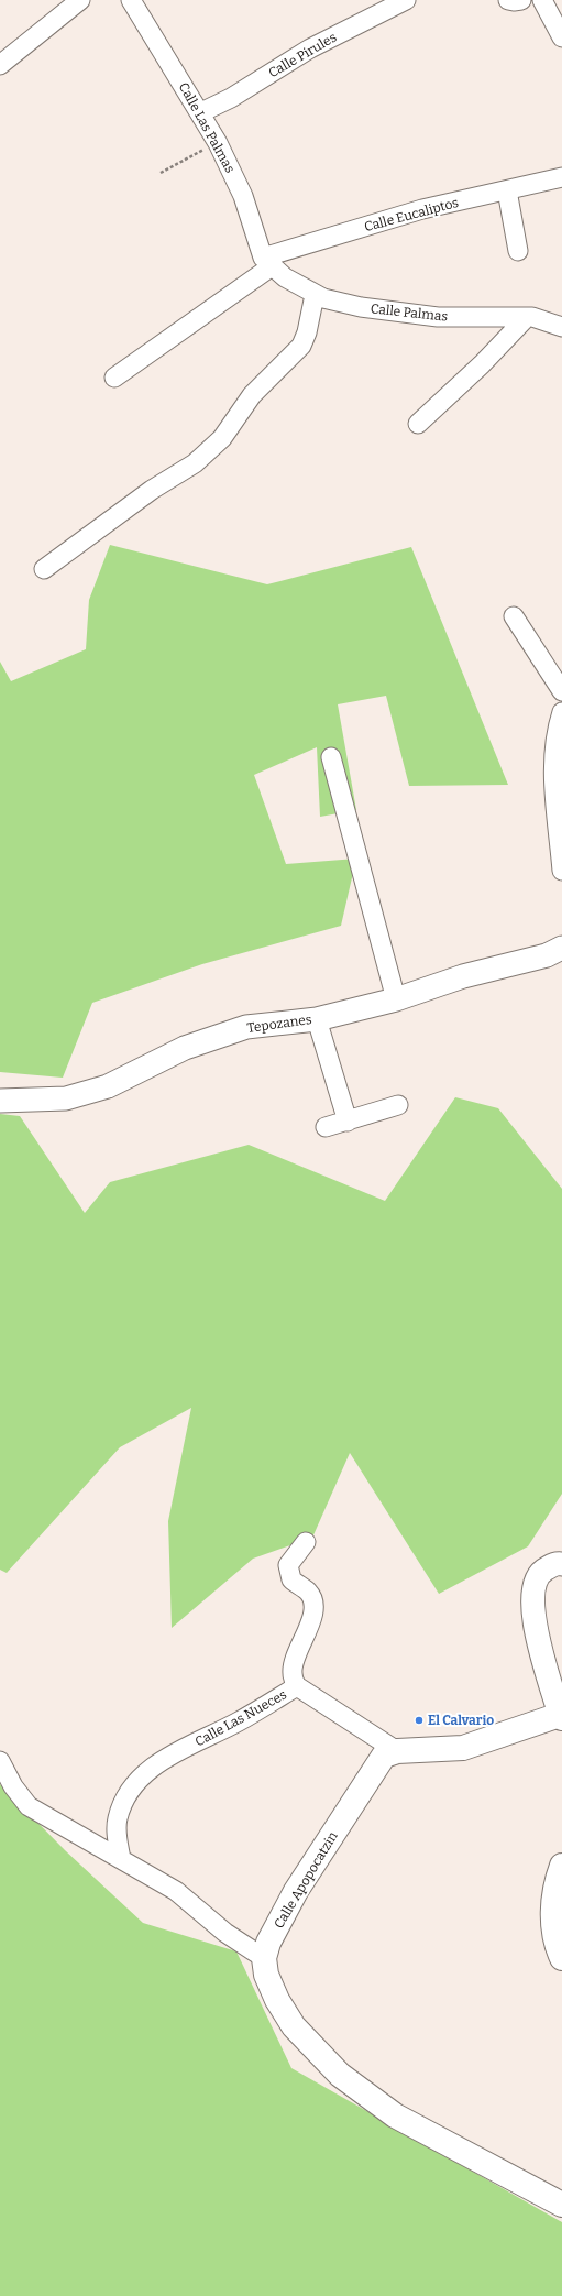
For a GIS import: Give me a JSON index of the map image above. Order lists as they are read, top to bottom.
{
  "streets": {
    "main road": ["Calle Apopocatzin"],
    "street": [
      "Calle Pirules",
      "Calle Las Palmas",
      "Calle Eucaliptos",
      "Calle Palmas",
      "Tepozanes",
      "Calle Las Nueces"
    ]
  },
  "crossings": [
    ["Calle Pirules", "Calle Las Palmas"],
    ["Calle Las Palmas", "Calle Eucaliptos"],
    ["Calle Las Palmas", "Calle Palmas"],
    ["Calle Eucaliptos", "Calle Palmas"]
  ],
  "places": ["El Calvario"]
}
